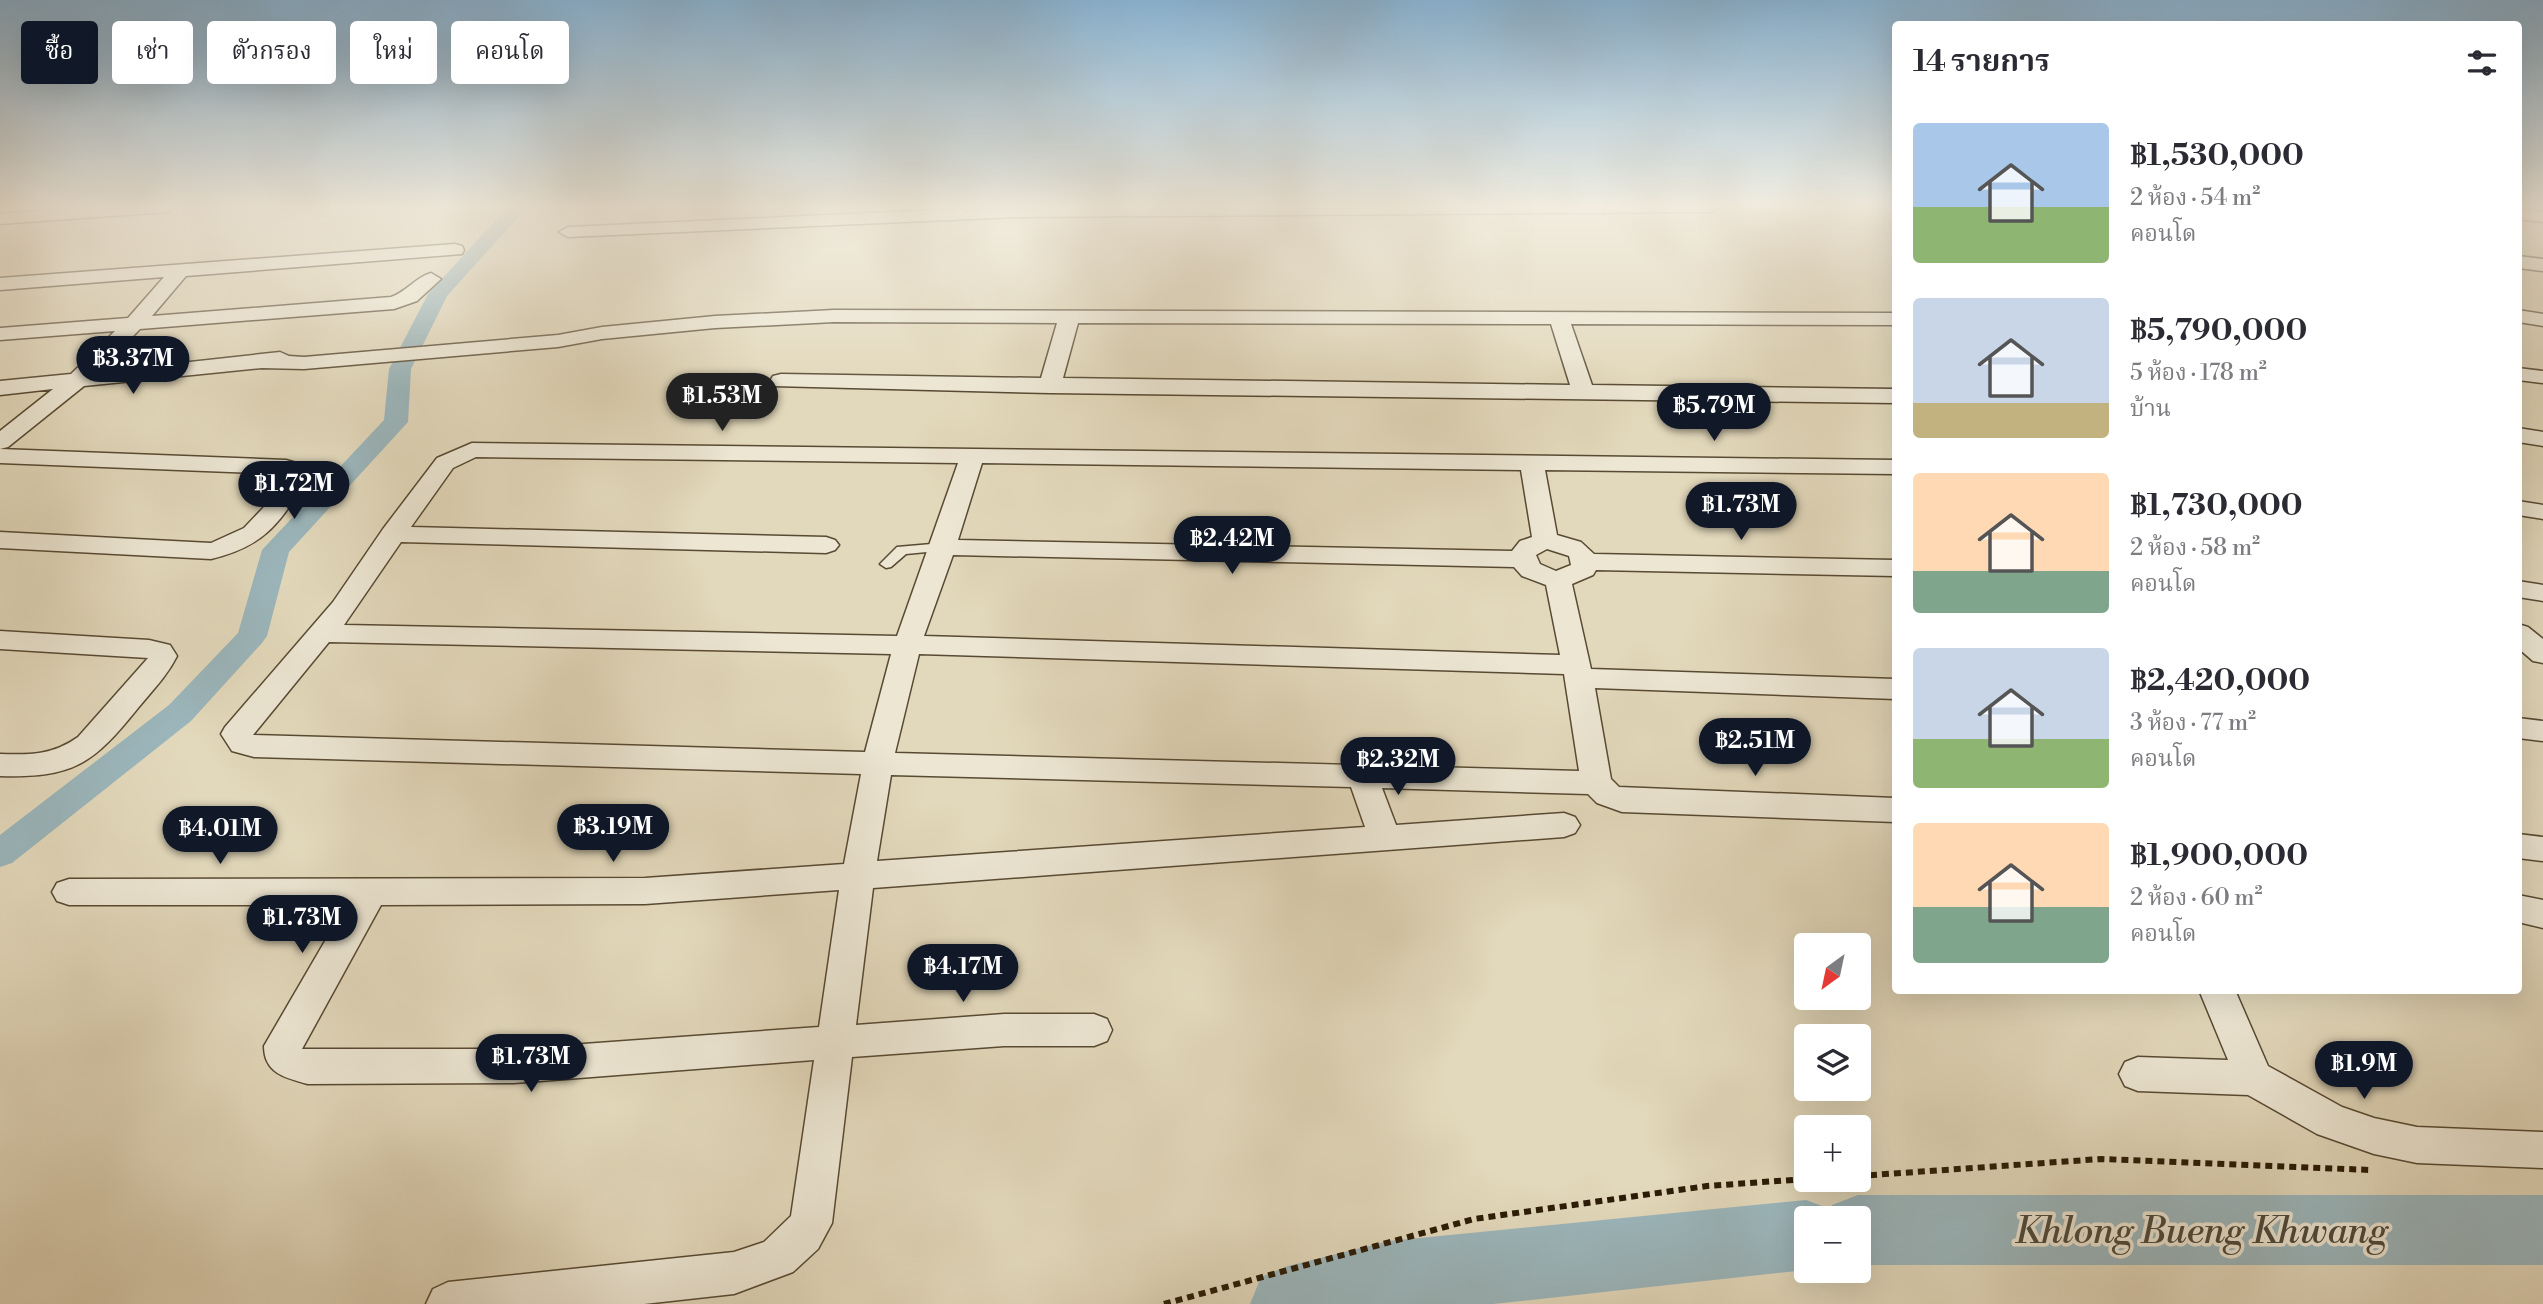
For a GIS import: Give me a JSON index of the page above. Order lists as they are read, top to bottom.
{
  "water": ["Khlong Bueng Khwang"],
  "north": "bottom left",
  "page": {
    "chip": [
      "ซื้อ",
      "เช่า",
      "ตัวกรอง",
      "ใหม่",
      "คอนโด"
    ],
    "heading": "14 รายการ",
    "list": [
      {
        "name": "฿1,530,000",
        "note": "2 ห้อง · 54 m² · คอนโด"
      },
      {
        "name": "฿5,790,000",
        "note": "5 ห้อง · 178 m² · บ้าน"
      },
      {
        "name": "฿1,730,000",
        "note": "2 ห้อง · 58 m² · คอนโด"
      },
      {
        "name": "฿2,420,000",
        "note": "3 ห้อง · 77 m² · คอนโด"
      },
      {
        "name": "฿1,900,000",
        "note": "2 ห้อง · 60 m² · คอนโด"
      }
    ],
    "price": [
      "฿3.37M",
      "฿1.53M",
      "฿5.79M",
      "฿1.72M",
      "฿1.73M",
      "฿2.42M",
      "฿2.51M",
      "฿2.32M",
      "฿3.19M",
      "฿4.01M",
      "฿1.73M",
      "฿4.17M",
      "฿1.73M",
      "฿1.9M"
    ],
    "map_buttons": ["+", "−"]
  }
}
